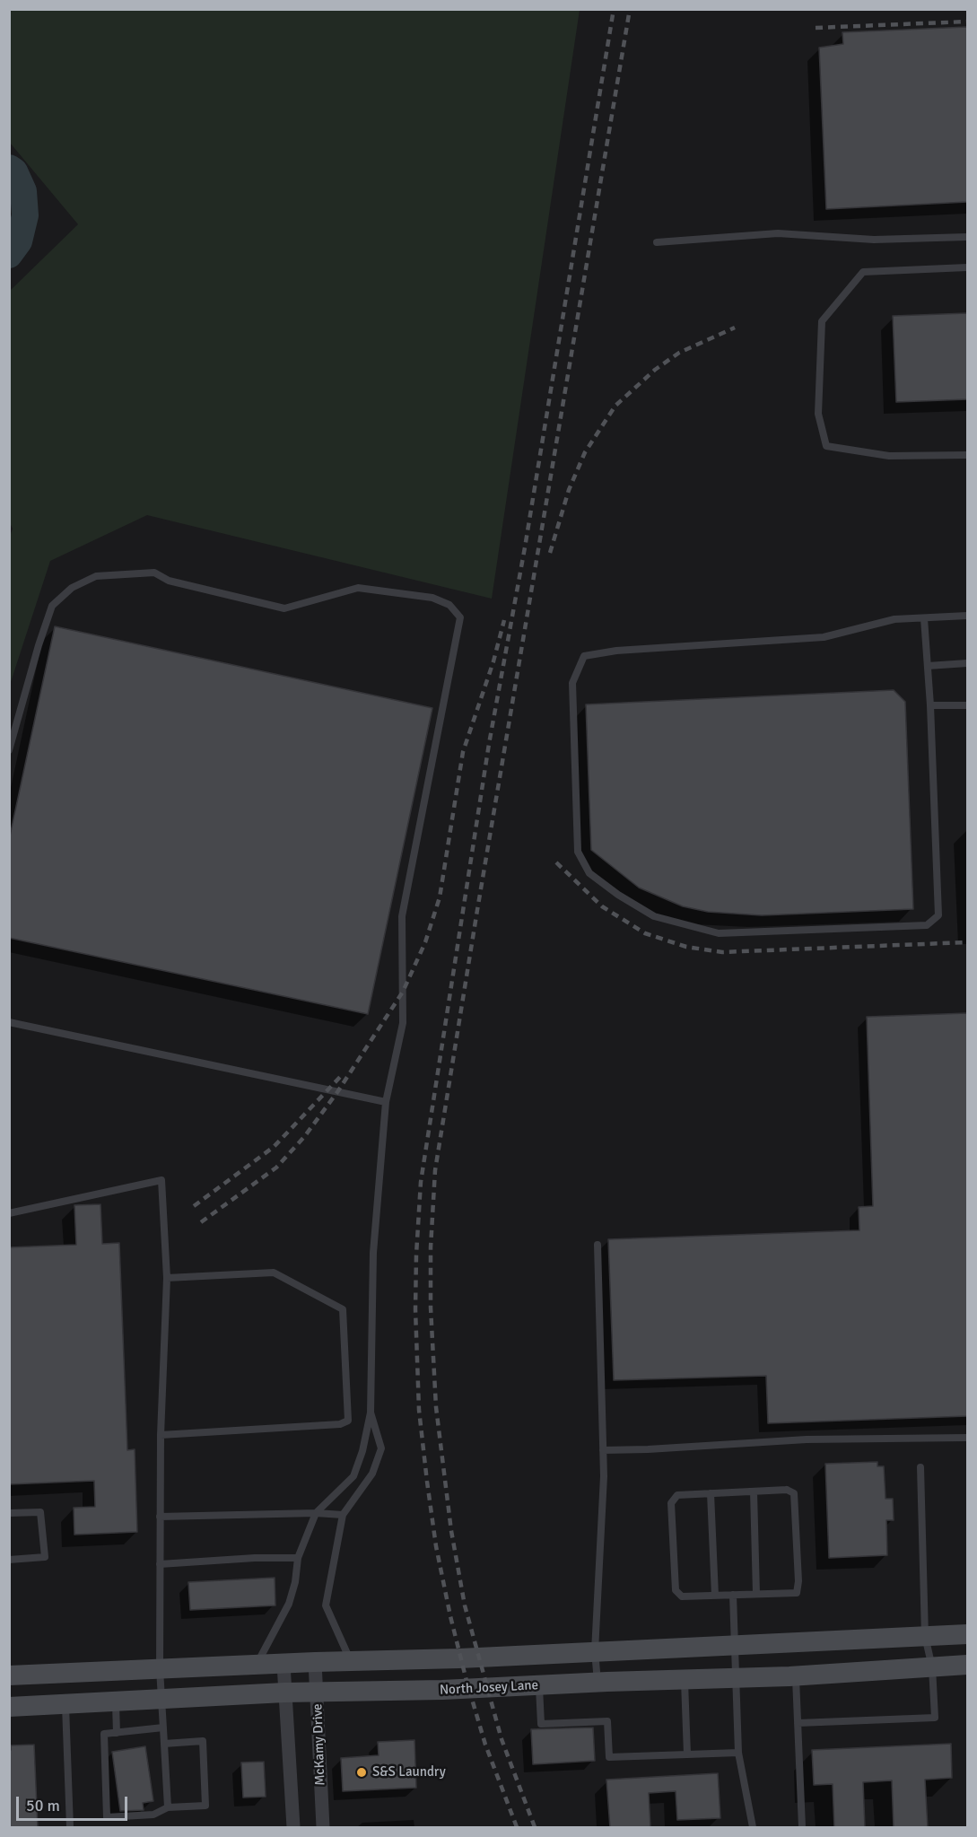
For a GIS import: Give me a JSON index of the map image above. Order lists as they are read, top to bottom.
{
  "streets": {
    "main road": ["North Josey Lane"],
    "street": ["McKamy Drive"]
  },
  "crossings": [
    ["North Josey Lane", "McKamy Drive"]
  ],
  "places": ["S&S Laundry"],
  "scale_bar": "50 m"
}
